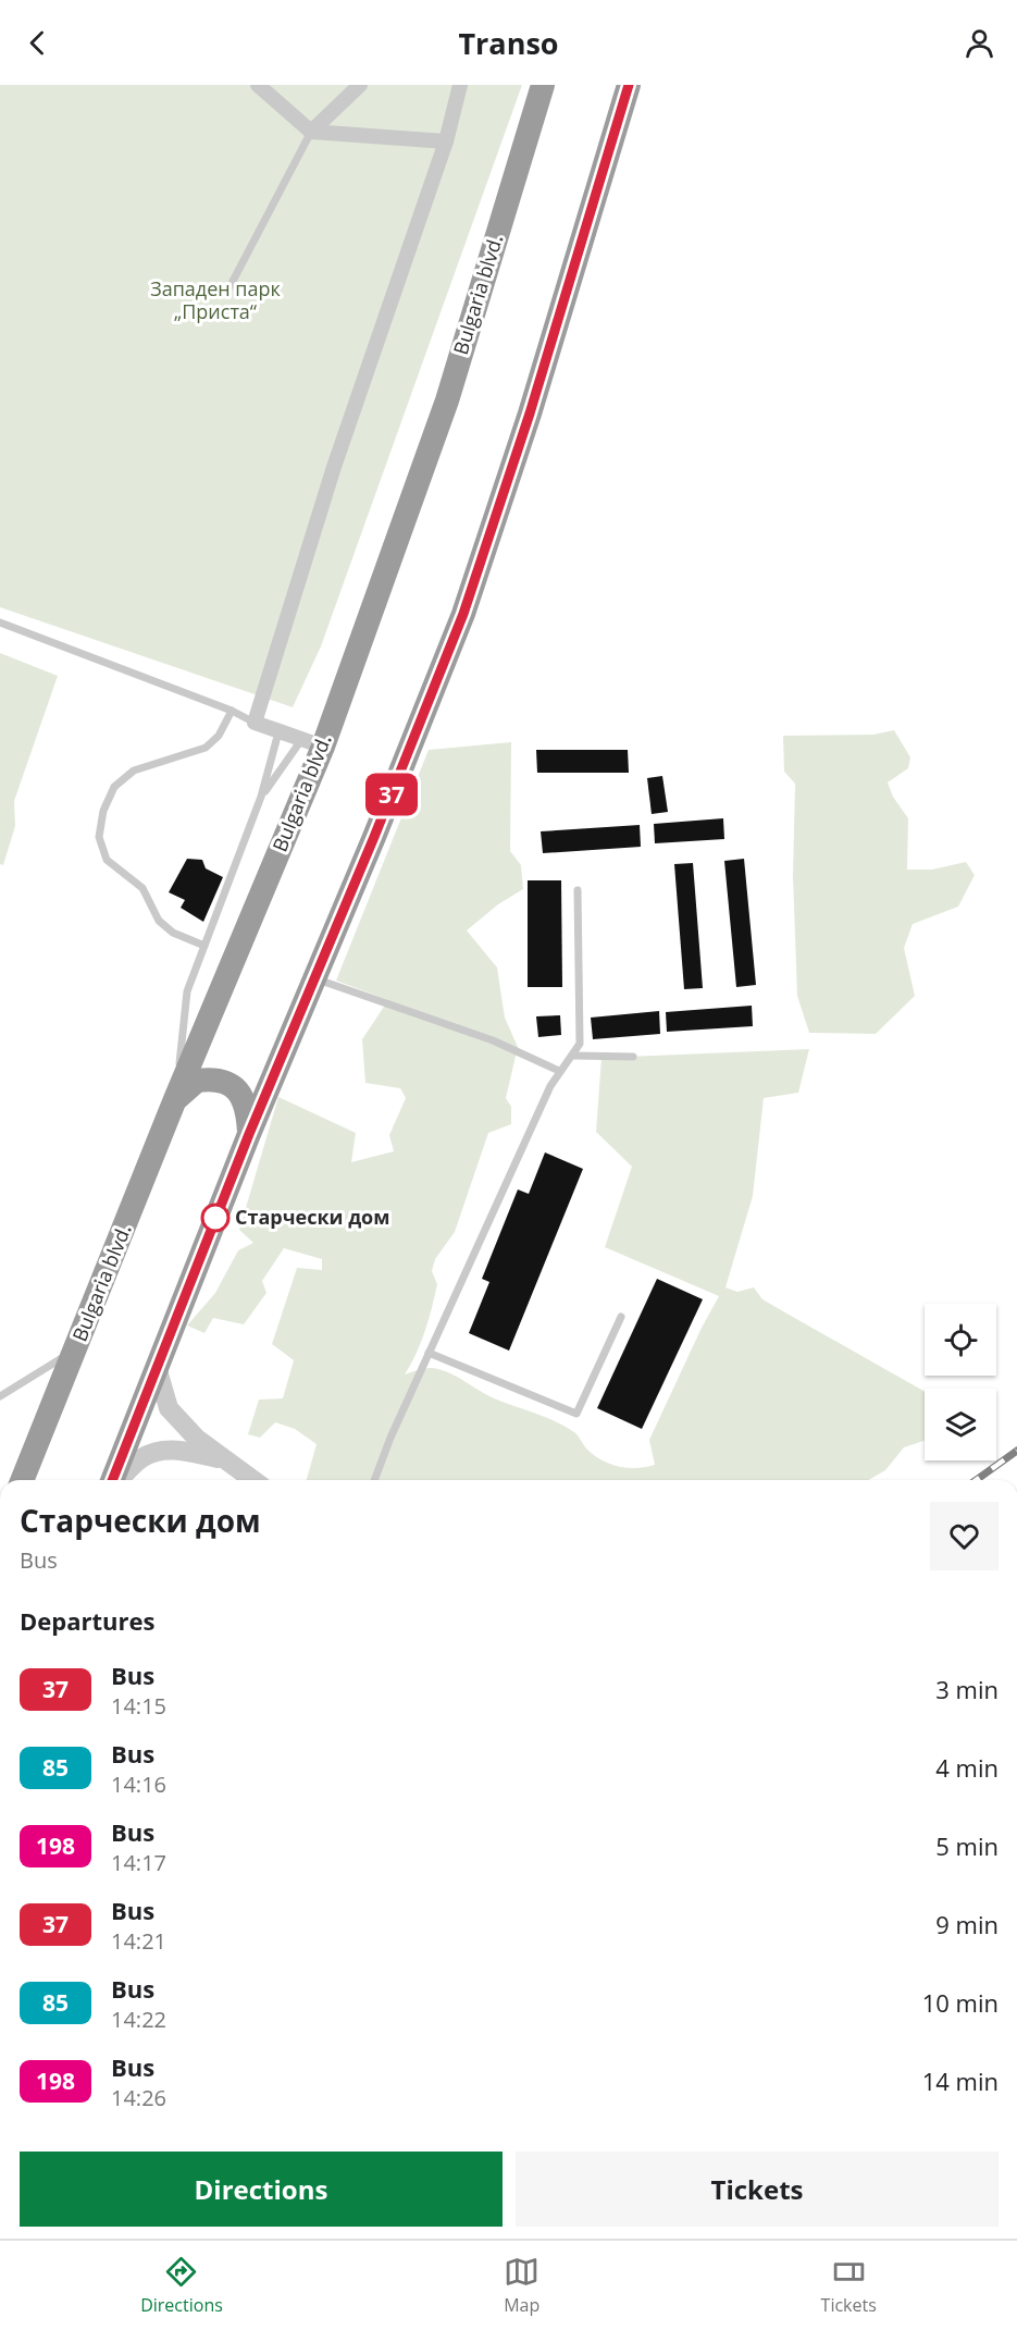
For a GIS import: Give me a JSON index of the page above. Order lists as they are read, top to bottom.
{
  "streets": {
    "highway": ["Bulgaria blvd."]
  },
  "parks": ["Западен парк „Приста“"],
  "places": ["Старчески дом"],
  "lines": ["bus line 37"],
  "page": {
    "header": "Transo",
    "on_map": "37",
    "heading": [
      ["Старчески дом", "Bus"],
      "Departures"
    ],
    "list": [
      {
        "mark": "37",
        "name": "Bus",
        "note": "14:15",
        "value": "3 min"
      },
      {
        "mark": "85",
        "name": "Bus",
        "note": "14:16",
        "value": "4 min"
      },
      {
        "mark": "198",
        "name": "Bus",
        "note": "14:17",
        "value": "5 min"
      },
      {
        "mark": "37",
        "name": "Bus",
        "note": "14:21",
        "value": "9 min"
      },
      {
        "mark": "85",
        "name": "Bus",
        "note": "14:22",
        "value": "10 min"
      },
      {
        "mark": "198",
        "name": "Bus",
        "note": "14:26",
        "value": "14 min"
      }
    ],
    "buttons": ["Directions", "Tickets"],
    "tabs": ["Directions", "Map", "Tickets"]
  }
}
